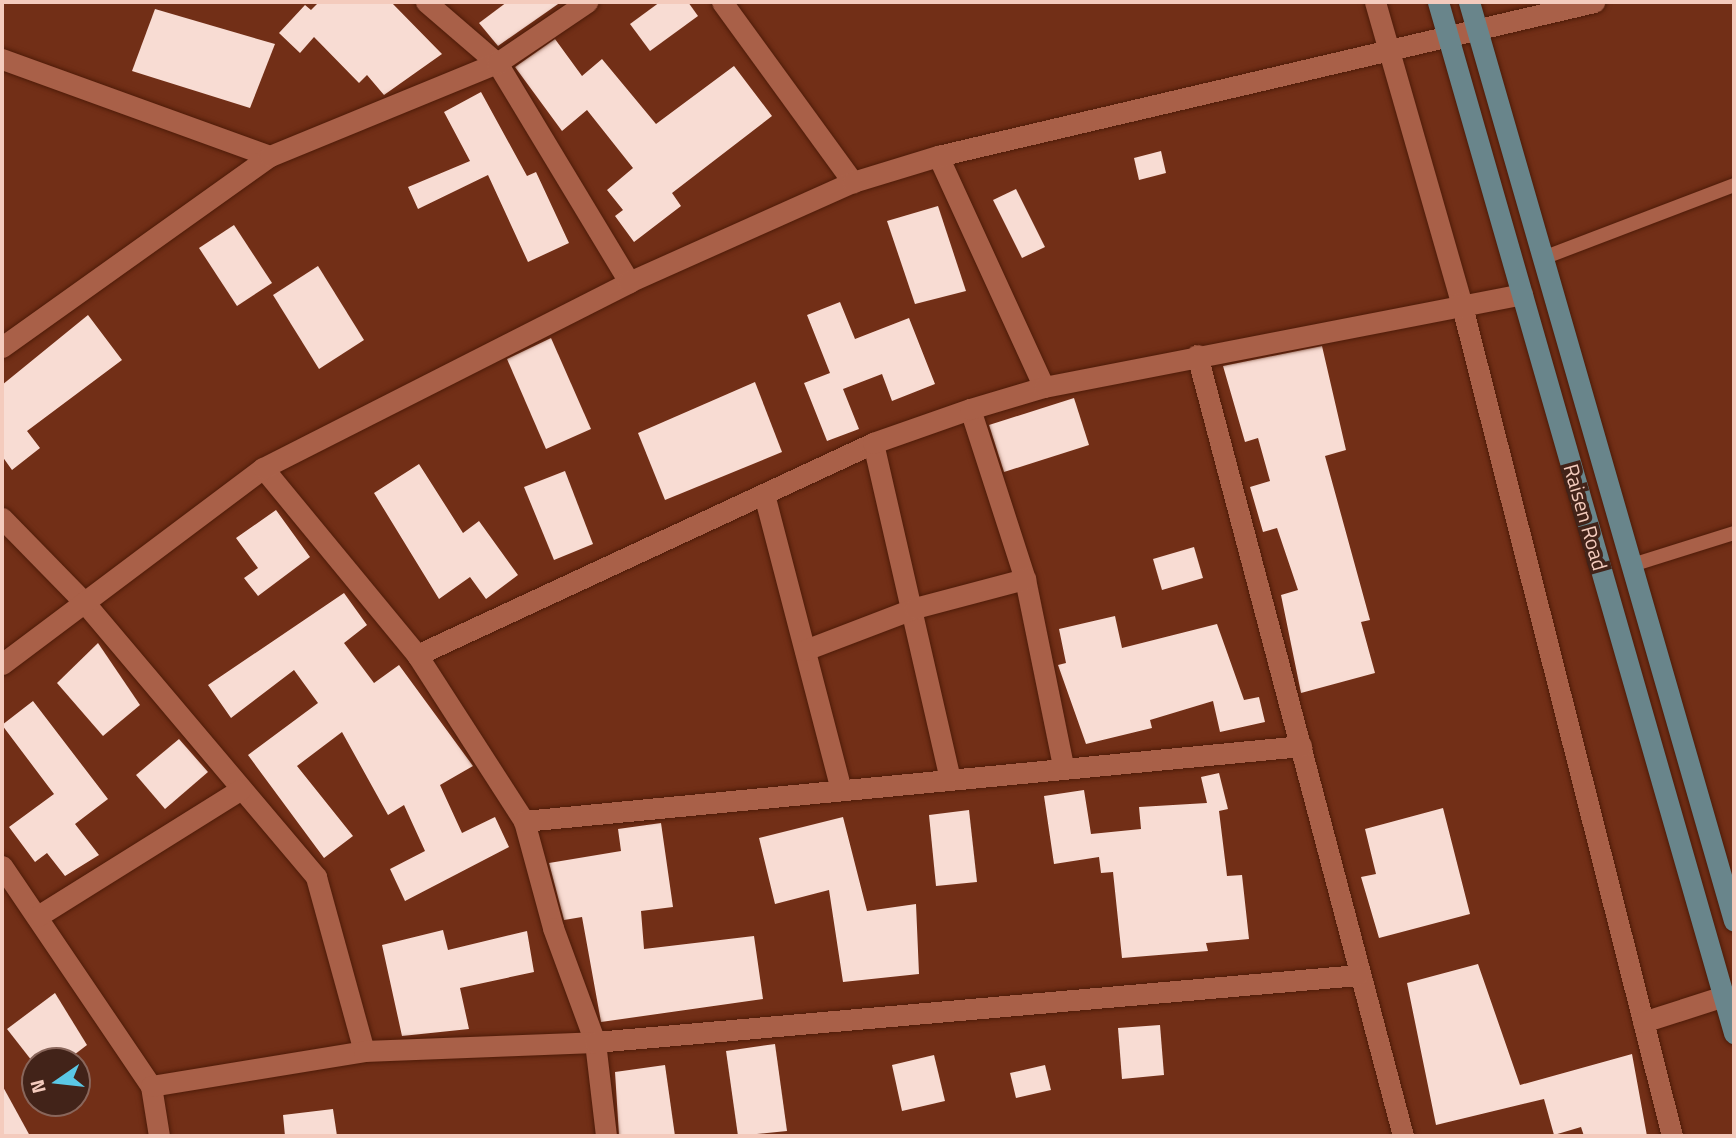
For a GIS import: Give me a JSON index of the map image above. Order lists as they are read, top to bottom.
{
  "streets": {
    "main road": ["Raisen Road"]
  },
  "north": "left"
}
